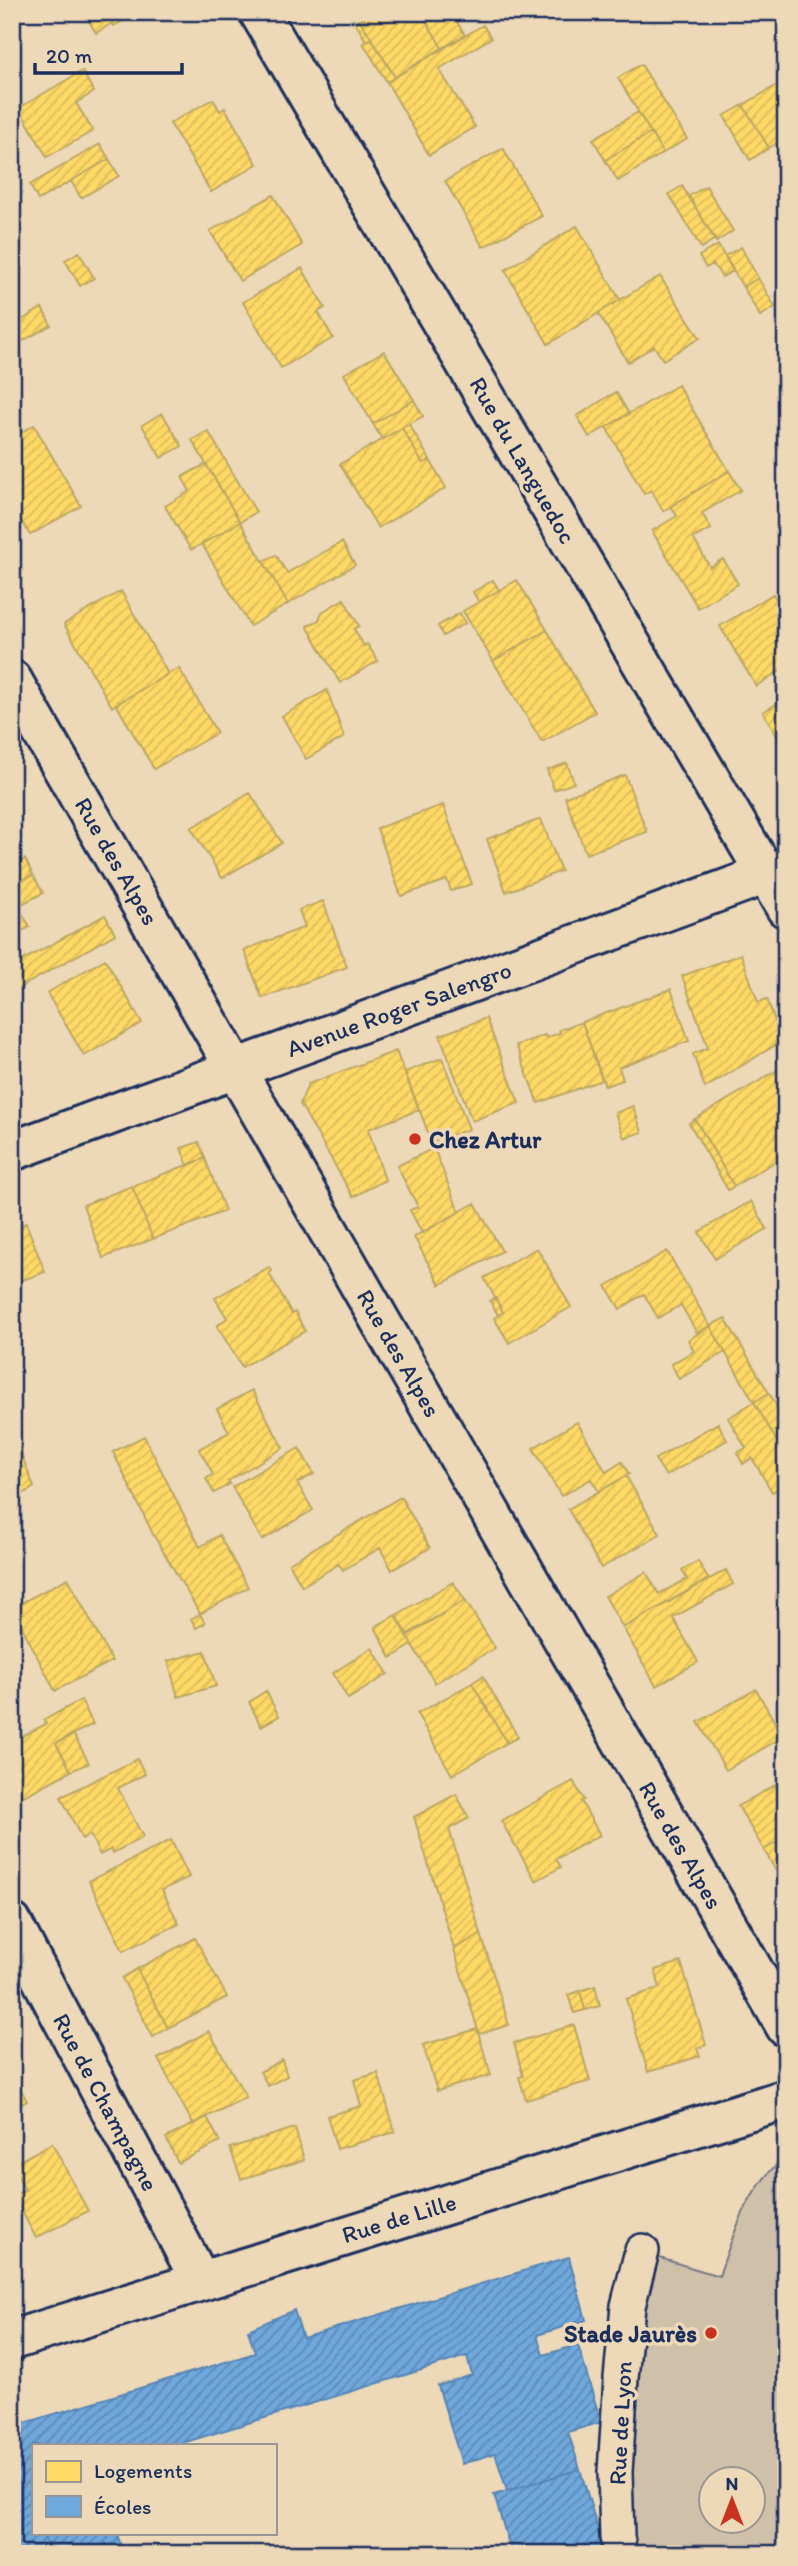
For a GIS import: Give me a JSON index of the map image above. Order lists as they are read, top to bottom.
{
  "streets": {
    "street": [
      "Rue du Languedoc",
      "Rue des Alpes",
      "Avenue Roger Salengro",
      "Rue de Champagne",
      "Rue de Lille",
      "Rue de Lyon"
    ]
  },
  "crossings": [
    ["Rue du Languedoc", "Avenue Roger Salengro"],
    ["Rue des Alpes", "Avenue Roger Salengro"],
    ["Rue de Champagne", "Rue de Lille"]
  ],
  "places": ["Chez Artur", "Stade Jaurès"],
  "legend": ["Logements", "Écoles"],
  "scale_bar": "20 m",
  "north": "top"
}
